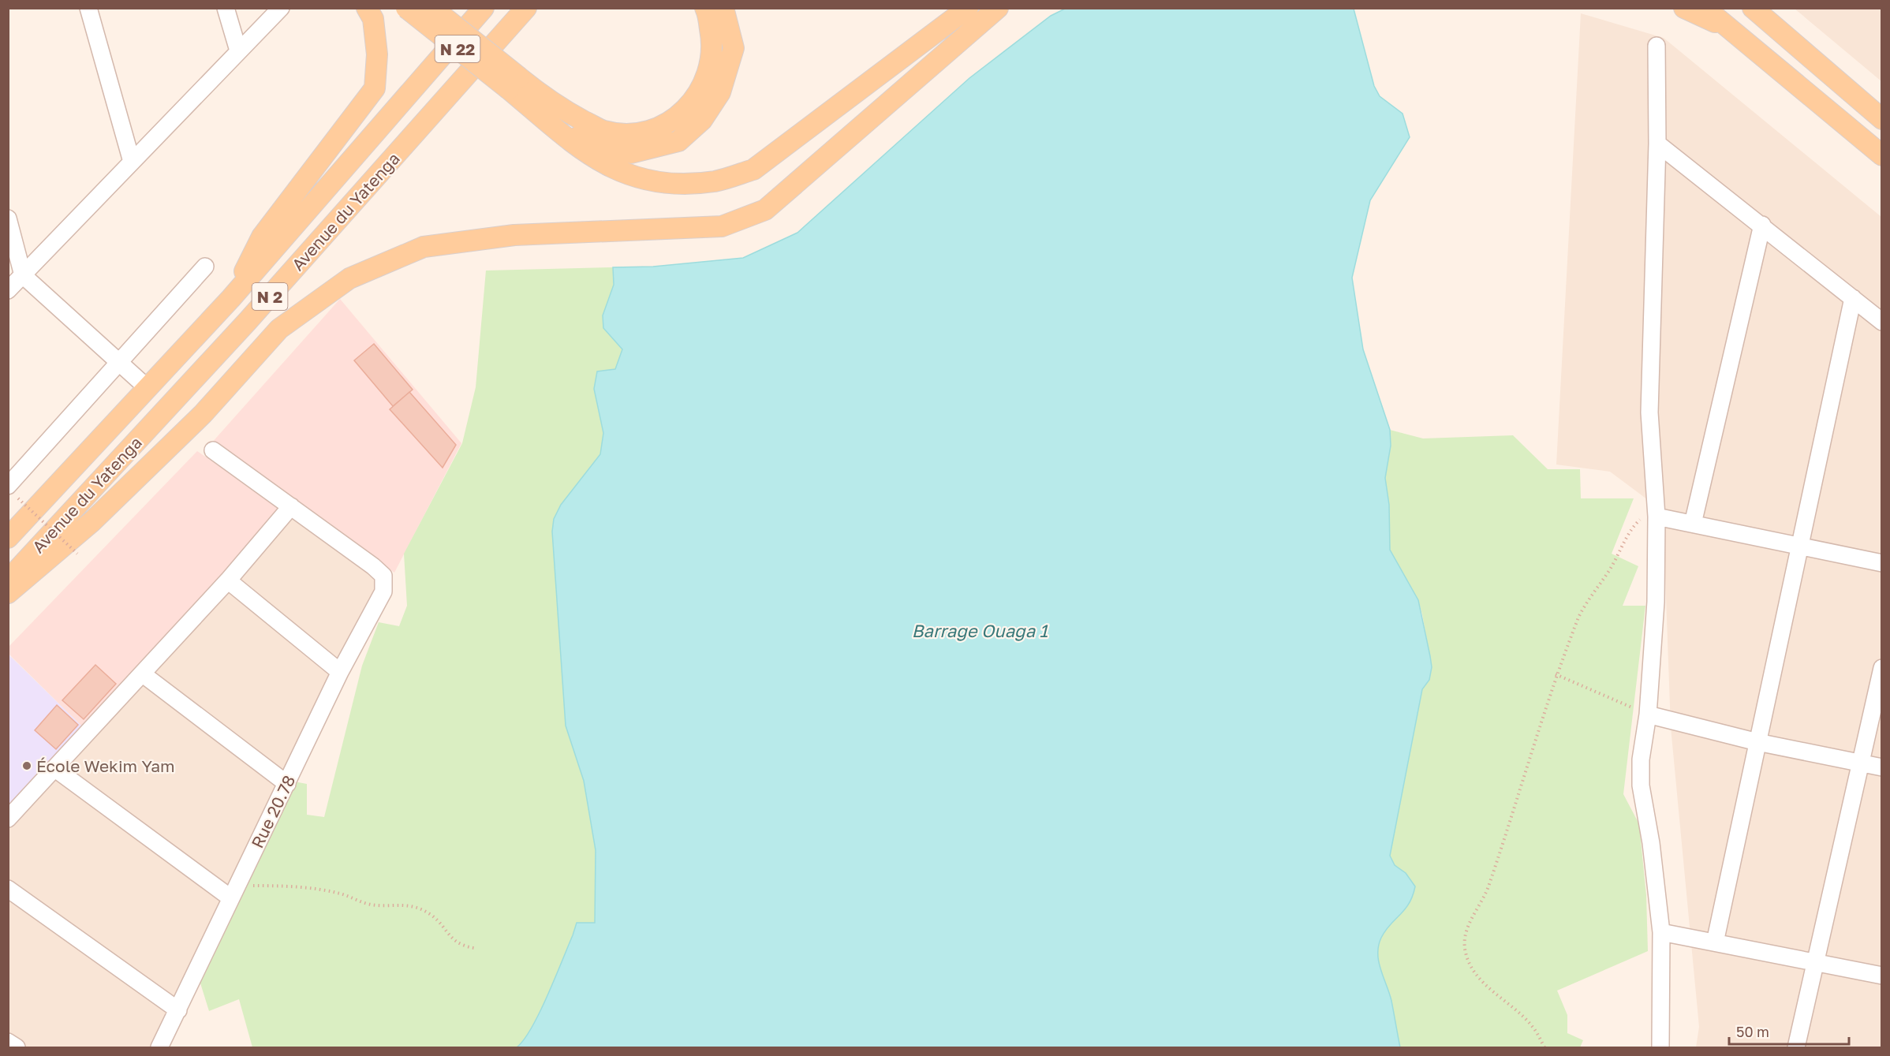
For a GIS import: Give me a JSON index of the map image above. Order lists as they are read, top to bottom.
{
  "streets": {
    "main road": ["N 22", "Avenue du Yatenga", "N 2"],
    "street": ["Rue 20.78"]
  },
  "water": ["Barrage Ouaga 1"],
  "places": ["École Wekim Yam"],
  "scale_bar": "50 m"
}
